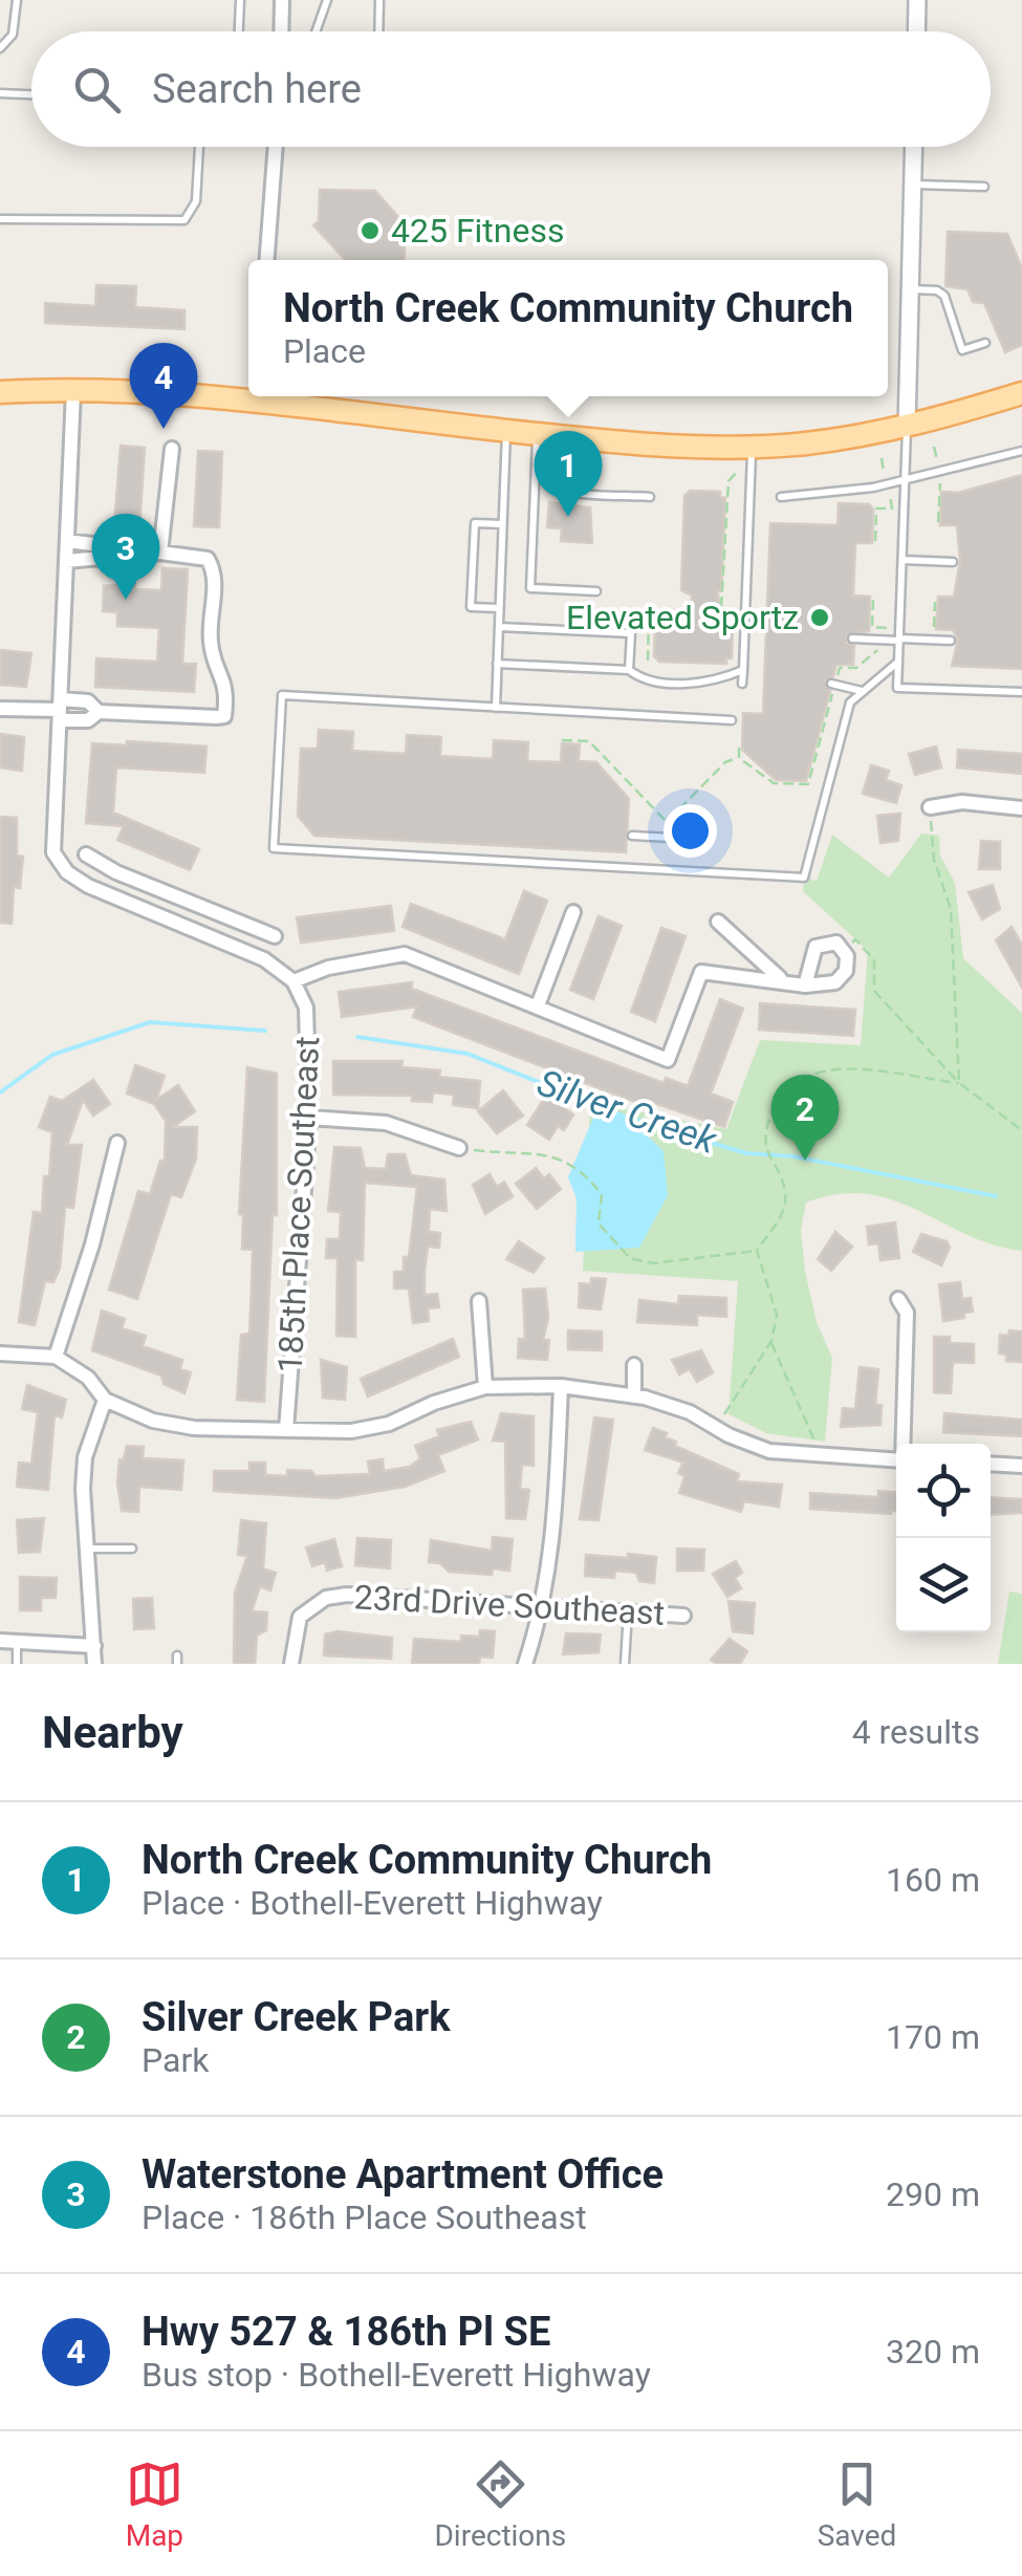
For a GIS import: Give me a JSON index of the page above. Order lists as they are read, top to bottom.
{
  "streets": {
    "street": ["185th Place Southeast", "23rd Drive Southeast"]
  },
  "water": ["Silver Creek"],
  "places": ["425 Fitness", "Elevated Sportz"],
  "page": {
    "search": "Search here",
    "popup": ["North Creek Community Church", "Place"],
    "pins": [
      "4",
      "1",
      "3",
      "2"
    ],
    "heading": ["Nearby", "4 results"],
    "list": [
      {
        "mark": "1",
        "name": "North Creek Community Church",
        "note": "Place · Bothell-Everett Highway",
        "value": "160 m"
      },
      {
        "mark": "2",
        "name": "Silver Creek Park",
        "note": "Park",
        "value": "170 m"
      },
      {
        "mark": "3",
        "name": "Waterstone Apartment Office",
        "note": "Place · 186th Place Southeast",
        "value": "290 m"
      },
      {
        "mark": "4",
        "name": "Hwy 527 & 186th Pl SE",
        "note": "Bus stop · Bothell-Everett Highway",
        "value": "320 m"
      }
    ],
    "nav": ["Map", "Directions", "Saved"]
  }
}
